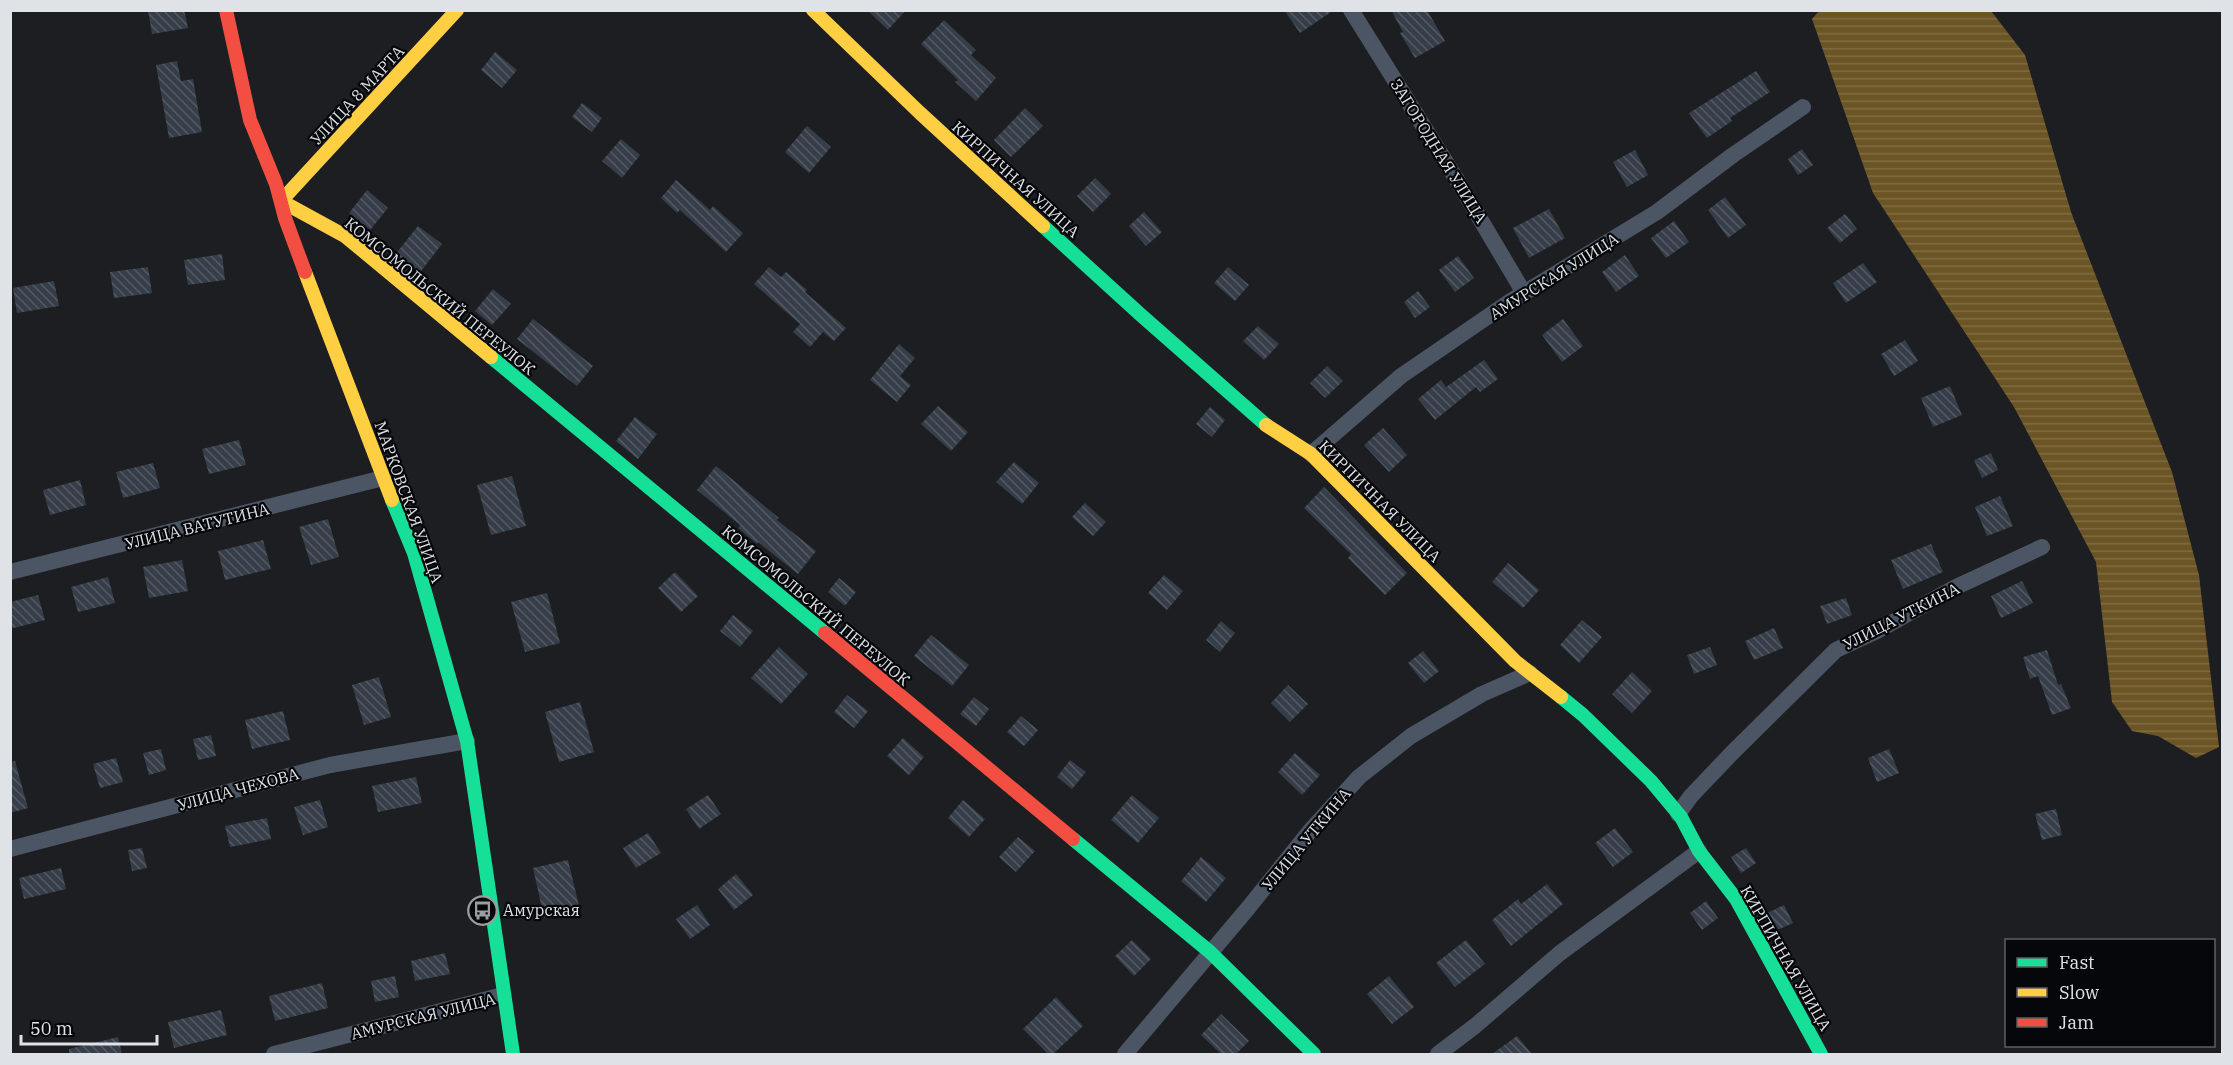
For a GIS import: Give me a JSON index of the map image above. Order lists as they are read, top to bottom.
{
  "streets": {
    "street": [
      "УЛИЦА 8 МАРТА",
      "ЗАГОРОДНАЯ УЛИЦА",
      "КИРПИЧНАЯ УЛИЦА",
      "АМУРСКАЯ УЛИЦА",
      "КОМСОМОЛЬСКИЙ ПЕРЕУЛОК",
      "МАРКОВСКАЯ УЛИЦА",
      "УЛИЦА ВАТУТИНА",
      "УЛИЦА УТКИНА",
      "УЛИЦА ЧЕХОВА"
    ]
  },
  "crossings": [
    ["УЛИЦА 8 МАРТА", "КОМСОМОЛЬСКИЙ ПЕРЕУЛОК"],
    ["УЛИЦА 8 МАРТА", "МАРКОВСКАЯ УЛИЦА"],
    ["ЗАГОРОДНАЯ УЛИЦА", "АМУРСКАЯ УЛИЦА"],
    ["КИРПИЧНАЯ УЛИЦА", "АМУРСКАЯ УЛИЦА"],
    ["КИРПИЧНАЯ УЛИЦА", "УЛИЦА УТКИНА"],
    ["АМУРСКАЯ УЛИЦА", "МАРКОВСКАЯ УЛИЦА"],
    ["КОМСОМОЛЬСКИЙ ПЕРЕУЛОК", "МАРКОВСКАЯ УЛИЦА"],
    ["КОМСОМОЛЬСКИЙ ПЕРЕУЛОК", "УЛИЦА УТКИНА"],
    ["МАРКОВСКАЯ УЛИЦА", "УЛИЦА ВАТУТИНА"],
    ["МАРКОВСКАЯ УЛИЦА", "УЛИЦА ЧЕХОВА"]
  ],
  "places": {
    "bus stop": ["Амурская"]
  },
  "legend": ["Fast", "Slow", "Jam"],
  "scale_bar": "50 m"
}
